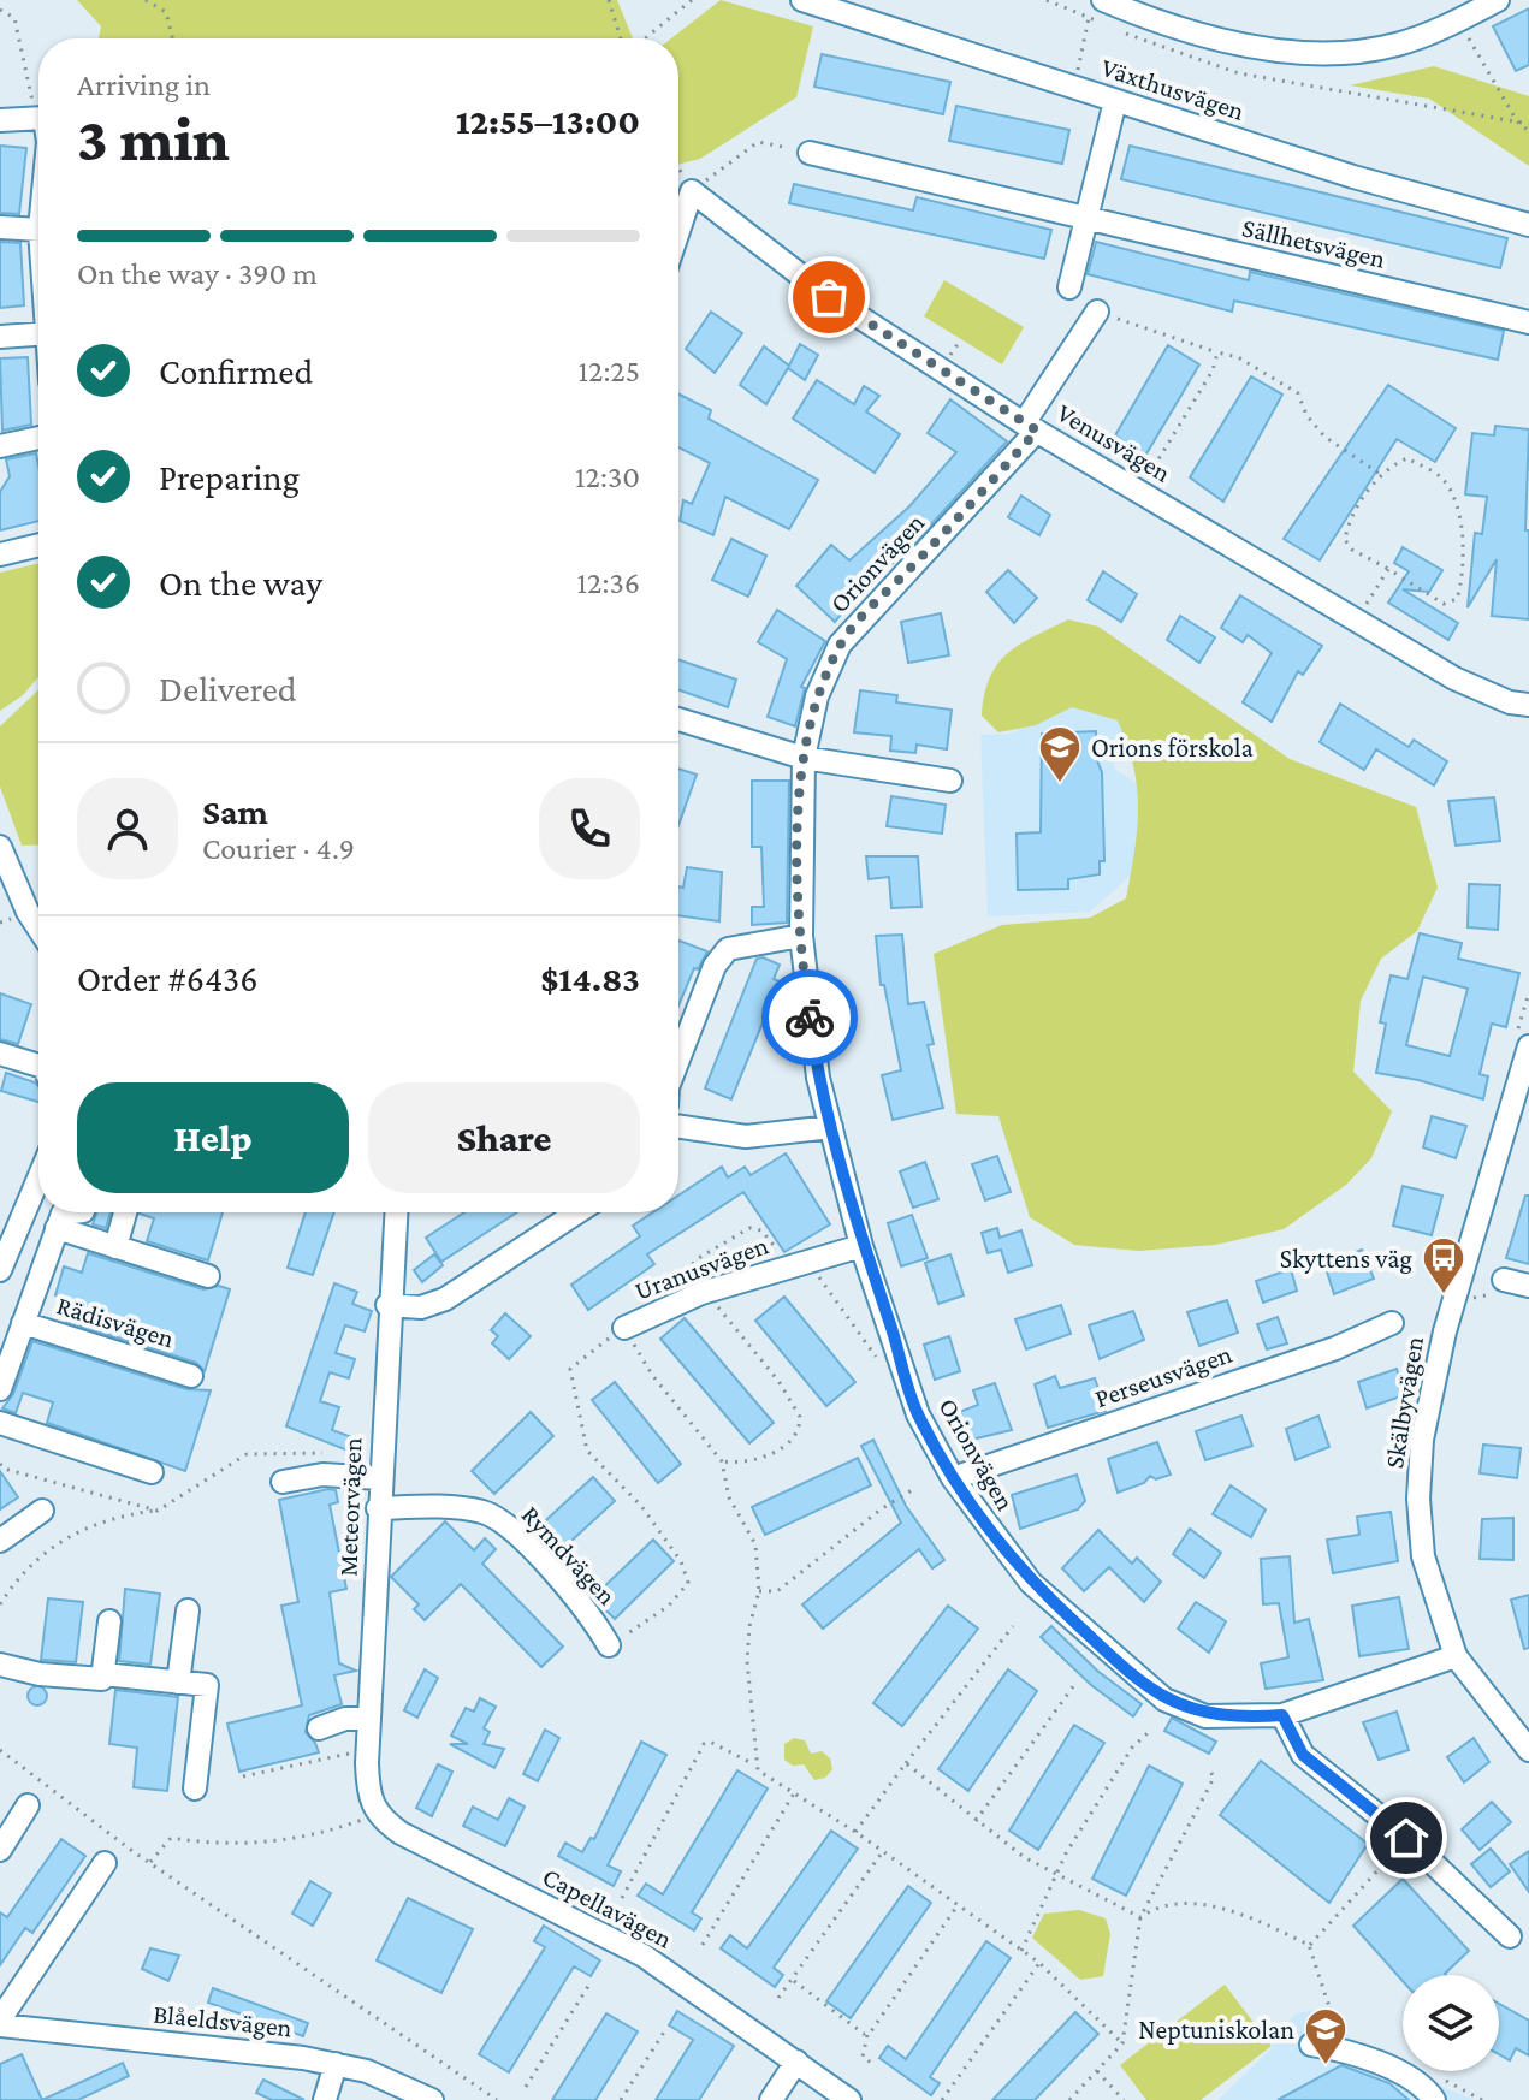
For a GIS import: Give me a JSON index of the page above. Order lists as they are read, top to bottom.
{
  "streets": {
    "street": [
      "Växthusvägen",
      "Sällhetsvägen",
      "Venusvägen",
      "Orionvägen",
      "Uranusvägen",
      "Rädisvägen",
      "Perseusvägen",
      "Skälbyvägen",
      "Meteorvägen",
      "Rymdvägen",
      "Capellavägen",
      "Blåeldsvägen"
    ]
  },
  "crossings": [
    ["Venusvägen", "Orionvägen"],
    ["Orionvägen", "Uranusvägen"],
    ["Orionvägen", "Perseusvägen"],
    ["Orionvägen", "Skälbyvägen"],
    ["Uranusvägen", "Rymdvägen"],
    ["Meteorvägen", "Rymdvägen"],
    ["Meteorvägen", "Capellavägen"]
  ],
  "places": {
    "school or university": ["Orions förskola", "Neptuniskolan"],
    "bus stop": ["Skyttens väg"]
  },
  "page": {
    "heading": ["3 min", "Arriving in", "12:55–13:00"],
    "panel": [
      "Sam",
      "Courier · 4.9",
      "Order #6436",
      "$14.83"
    ],
    "bar": "On the way · 390 m",
    "list": [
      ["Confirmed", "12:25"],
      ["Preparing", "12:30"],
      ["On the way", "12:36"],
      "Delivered"
    ],
    "buttons": ["Help", "Share"]
  }
}
